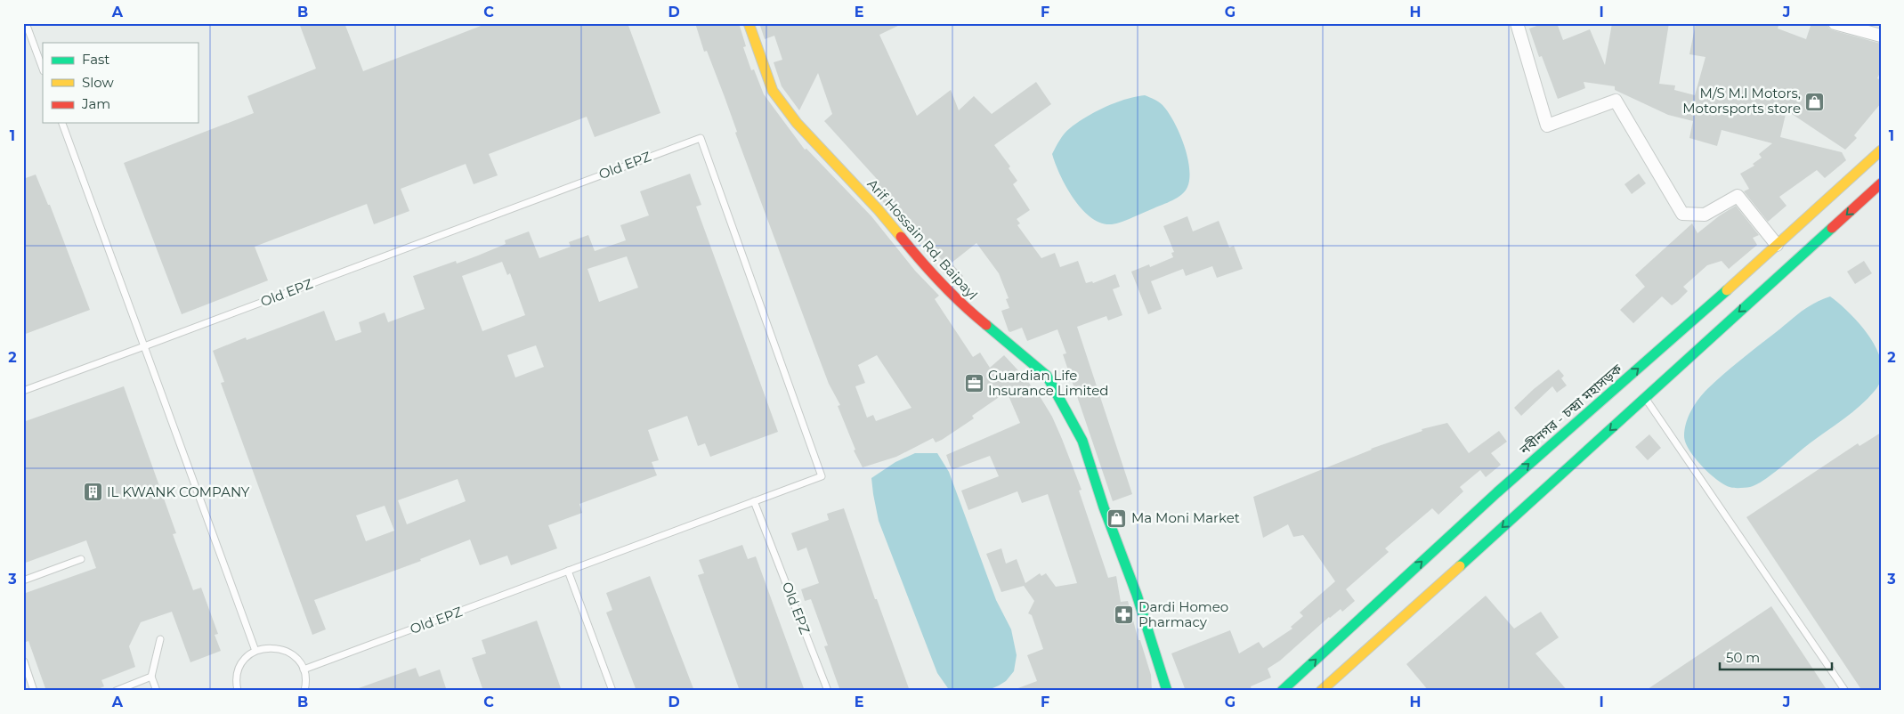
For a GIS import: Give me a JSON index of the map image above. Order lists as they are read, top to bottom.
{
  "streets": {
    "main road": ["Arif Hossain Rd, Baipayl", "নবীনগর - চন্দ্রা মহাসড়ক"],
    "lane": ["Old EPZ"]
  },
  "places": {
    "shop": ["M/S M.I Motors, Motorsports store", "Ma Moni Market"],
    "office": ["Guardian Life Insurance Limited"],
    "building": ["IL KWANK COMPANY"],
    "pharmacy": ["Dardi Homeo Pharmacy"]
  },
  "legend": ["Fast", "Slow", "Jam"],
  "scale_bar": "50 m",
  "grid": {
    "columns": [
      "A",
      "B",
      "C",
      "D",
      "E",
      "F",
      "G",
      "H",
      "I",
      "J"
    ],
    "rows": ["1", "2", "3"]
  }
}
